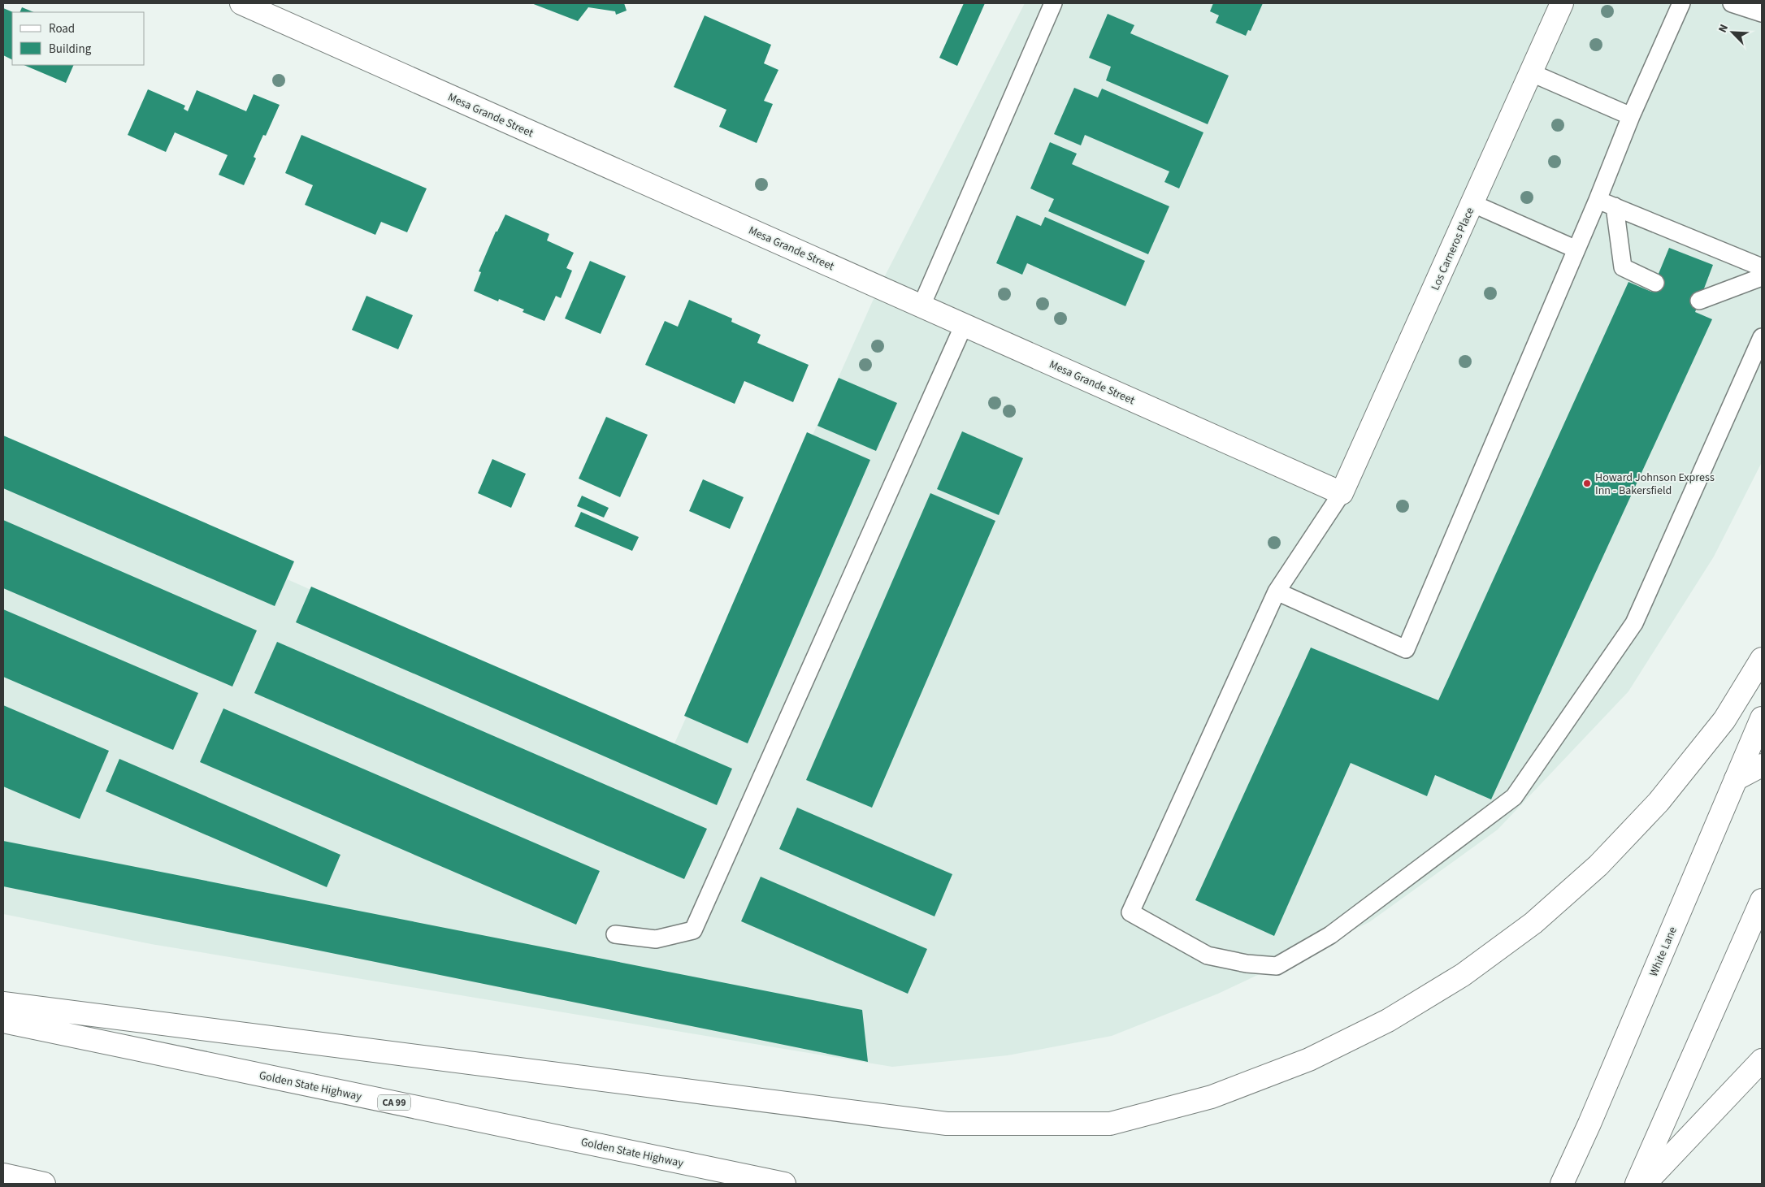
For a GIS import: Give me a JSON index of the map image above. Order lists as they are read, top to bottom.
{
  "streets": {
    "main road": [
      "Mesa Grande Street",
      "Los Carneros Place",
      "White Lane",
      "Golden State Highway",
      "CA 99"
    ]
  },
  "crossings": [
    ["Mesa Grande Street", "Los Carneros Place"]
  ],
  "places": ["Howard Johnson Express Inn - Bakersfield"],
  "legend": ["Road", "Building"],
  "north": "top left"
}
